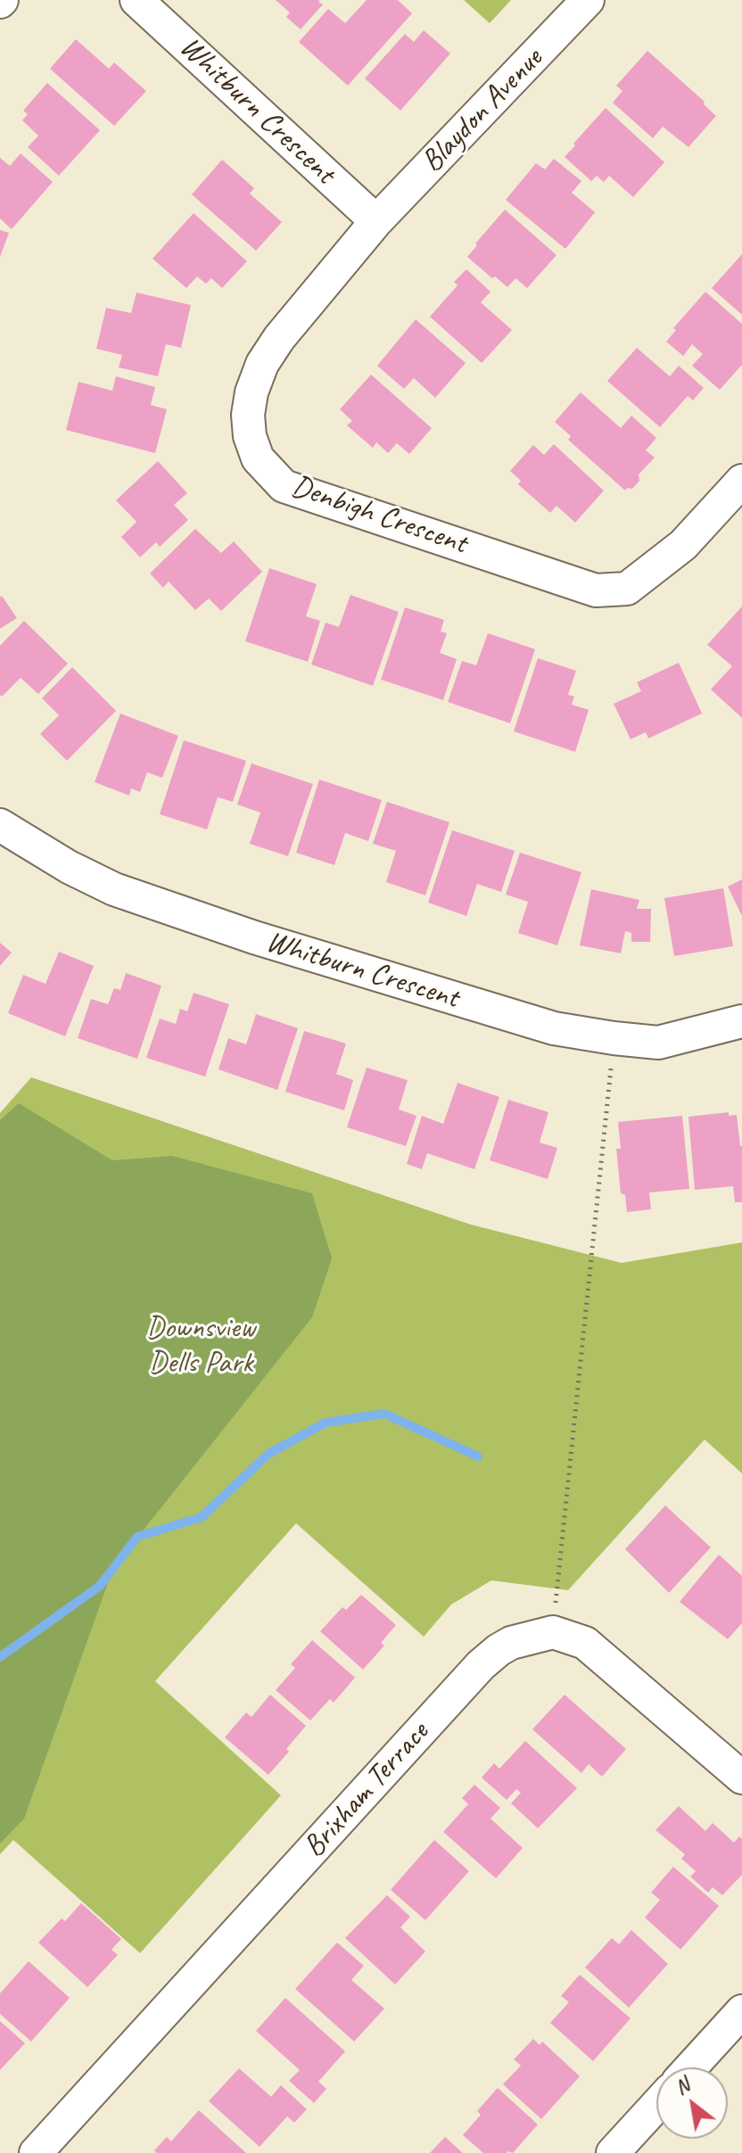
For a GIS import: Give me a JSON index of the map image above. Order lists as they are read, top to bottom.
{
  "streets": {
    "street": [
      "Whitburn Crescent",
      "Blaydon Avenue",
      "Denbigh Crescent",
      "Brixham Terrace"
    ]
  },
  "crossings": [
    ["Whitburn Crescent", "Blaydon Avenue"],
    ["Whitburn Crescent", "Denbigh Crescent"],
    ["Blaydon Avenue", "Denbigh Crescent"]
  ],
  "parks": ["Downsview Dells Park"],
  "north": "top left"
}
